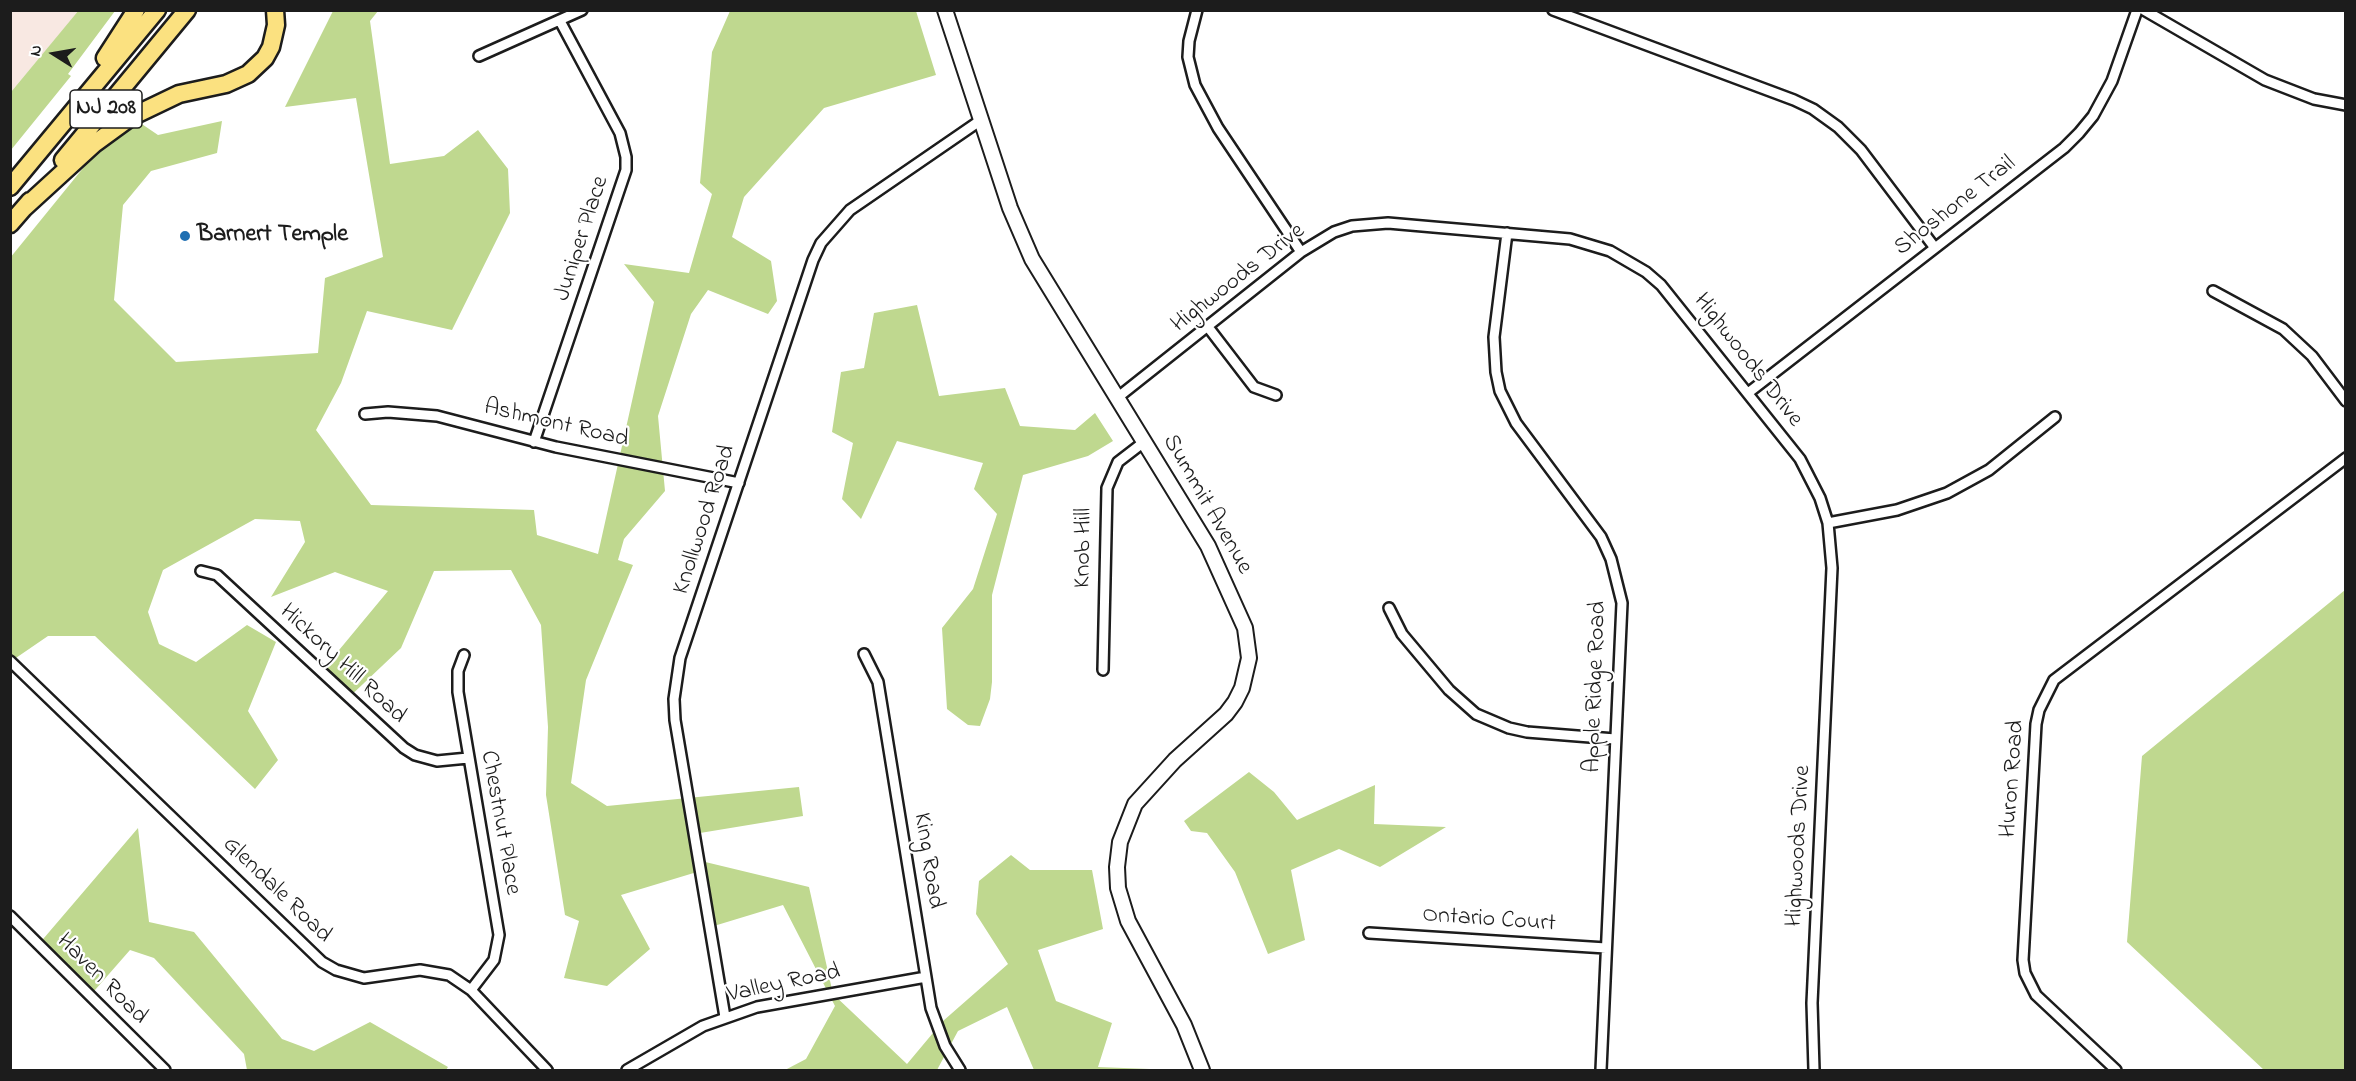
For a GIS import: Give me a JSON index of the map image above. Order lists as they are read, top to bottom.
{
  "streets": {
    "highway": ["NJ 208"],
    "street": [
      "Shoshone Trail",
      "Juniper Place",
      "Highwoods Drive",
      "Ashmont Road",
      "Summit Avenue",
      "Knollwood Road",
      "Knob Hill",
      "Hickory Hill Road",
      "Apple Ridge Road",
      "Huron Road",
      "Chestnut Place",
      "King Road",
      "Glendale Road",
      "Ontario Court",
      "Haven Road",
      "Valley Road"
    ]
  },
  "crossings": [
    ["Shoshone Trail", "Highwoods Drive"],
    ["Juniper Place", "Ashmont Road"],
    ["Highwoods Drive", "Summit Avenue"],
    ["Highwoods Drive", "Apple Ridge Road"],
    ["Ashmont Road", "Knollwood Road"],
    ["Summit Avenue", "Knollwood Road"],
    ["Summit Avenue", "Knob Hill"],
    ["Knollwood Road", "Valley Road"],
    ["Hickory Hill Road", "Chestnut Place"],
    ["Apple Ridge Road", "Ontario Court"],
    ["Chestnut Place", "Glendale Road"],
    ["King Road", "Valley Road"]
  ],
  "places": ["Barnert Temple"],
  "north": "left"
}
